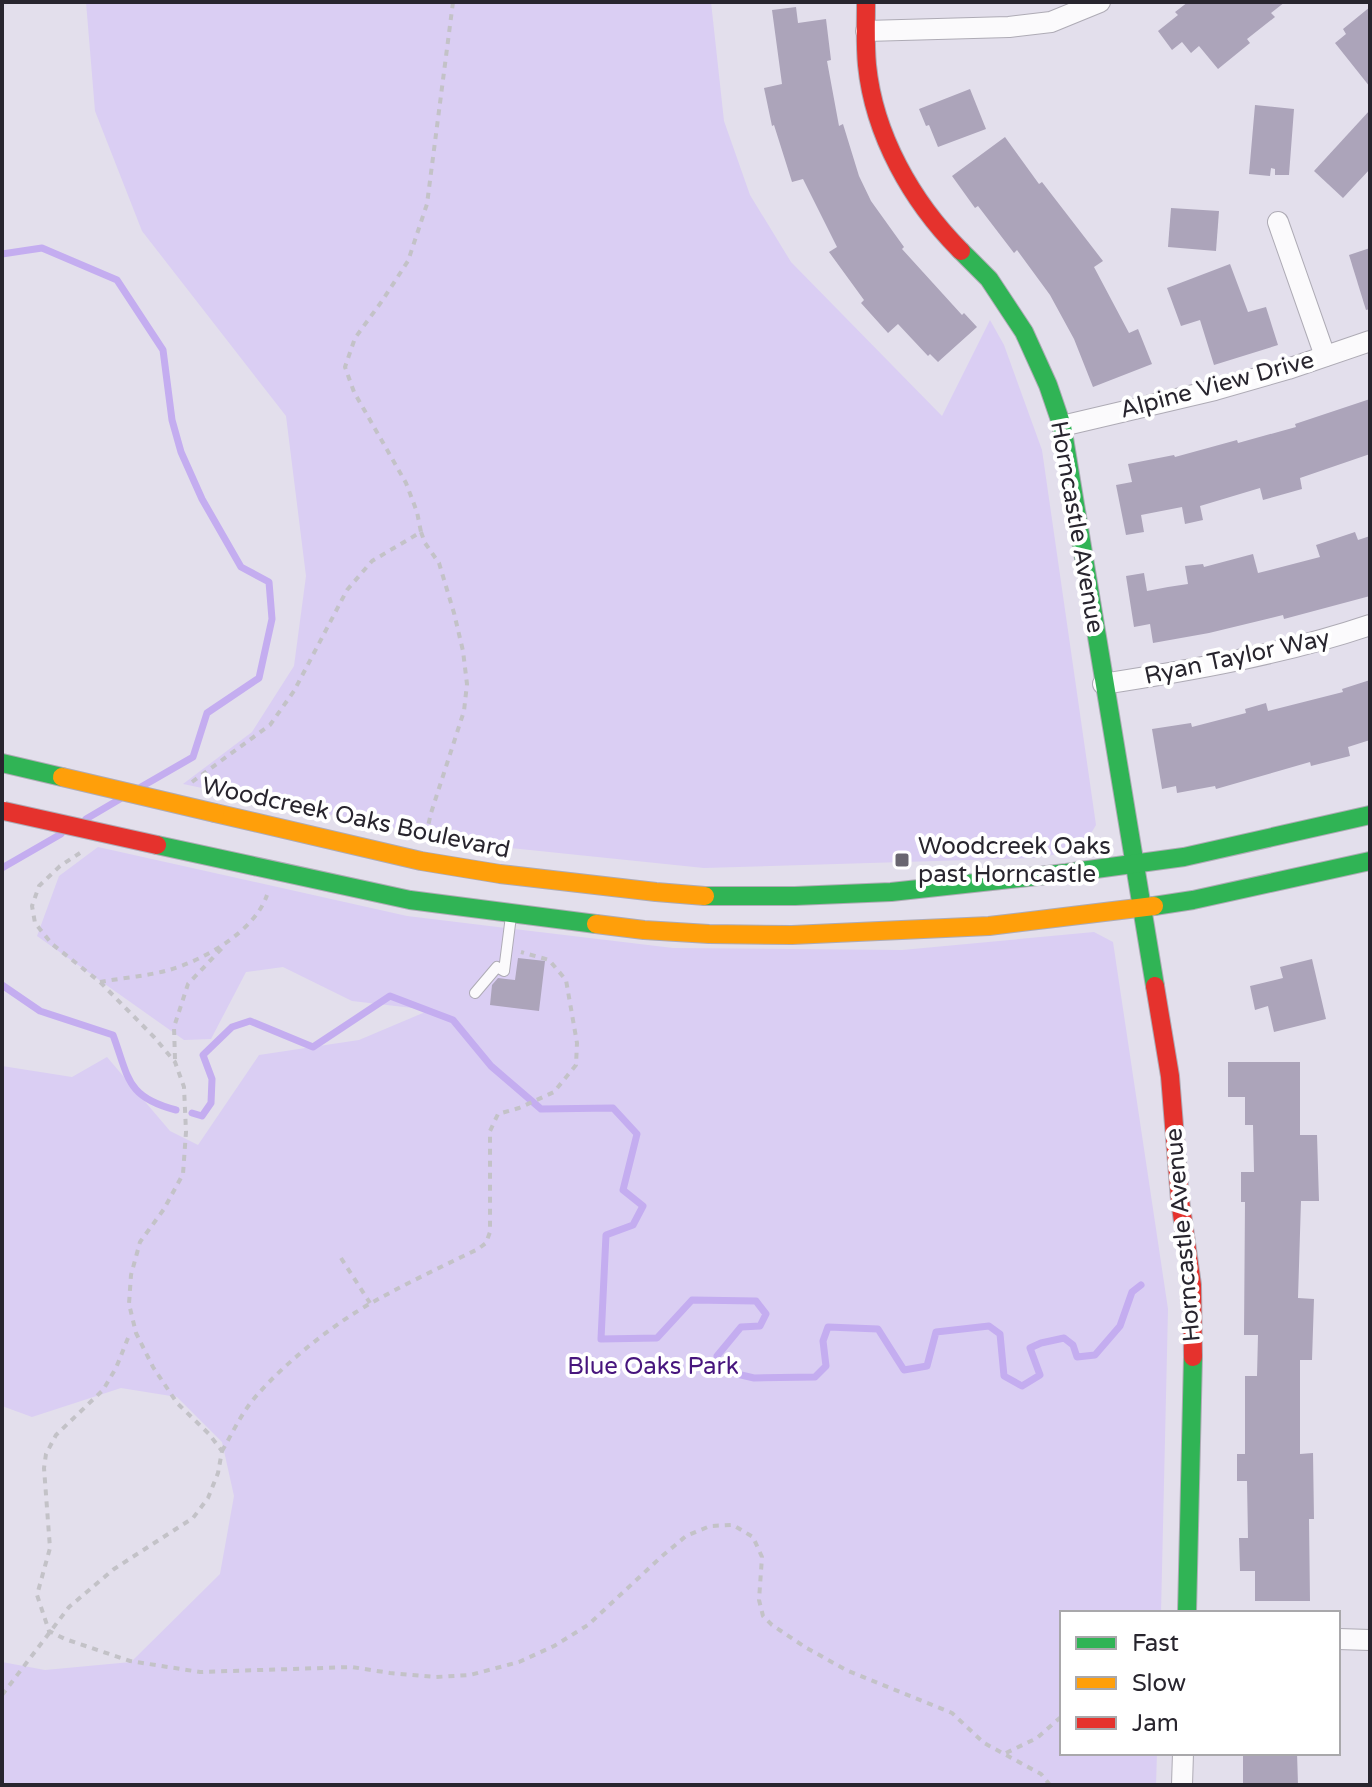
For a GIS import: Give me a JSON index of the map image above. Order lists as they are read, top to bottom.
{
  "streets": {
    "main road": ["Horncastle Avenue", "Woodcreek Oaks Boulevard"],
    "street": ["Alpine View Drive", "Ryan Taylor Way"]
  },
  "crossings": [
    ["Alpine View Drive", "Horncastle Avenue"],
    ["Horncastle Avenue", "Ryan Taylor Way"],
    ["Horncastle Avenue", "Woodcreek Oaks Boulevard"]
  ],
  "parks": ["Blue Oaks Park"],
  "places": {
    "transit": ["Woodcreek Oaks past Horncastle"]
  },
  "legend": ["Fast", "Slow", "Jam"]
}
